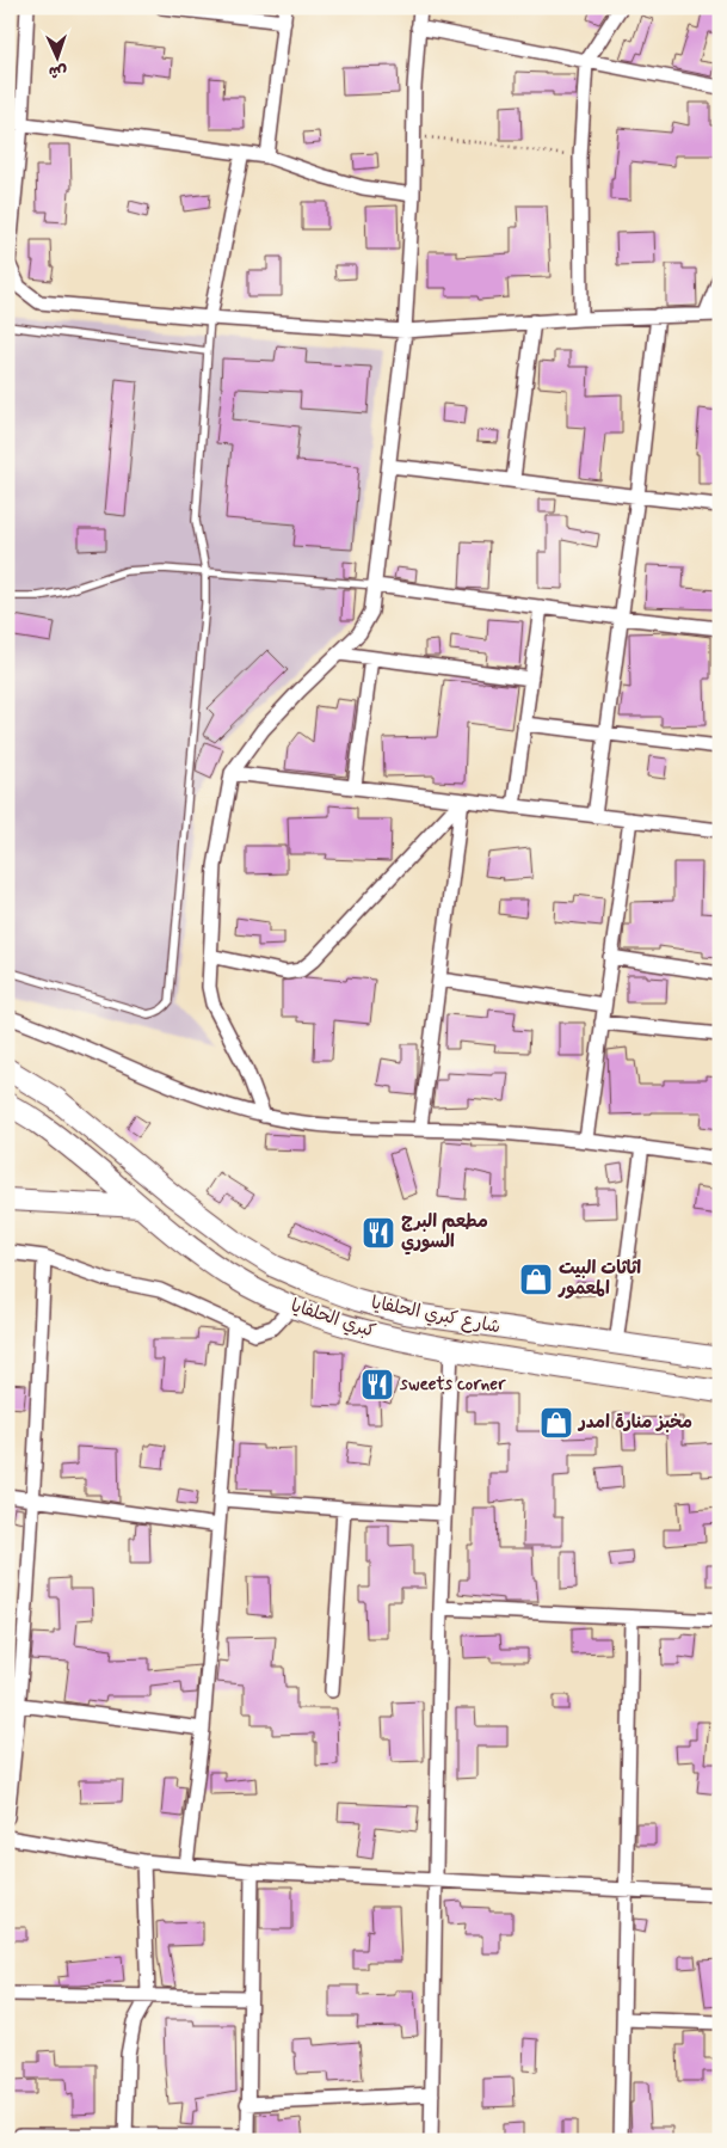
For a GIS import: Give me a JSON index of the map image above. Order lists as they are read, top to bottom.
{
  "streets": {
    "main road": ["شارع كبري الحلفايا", "كبري الحلفايا"]
  },
  "places": {
    "restaurant": ["مطعم البرج السوري", "sweets corner"],
    "shop": ["اثاثات البيت المعمور", "مخبز منارة امدر"]
  },
  "north": "bottom"
}
